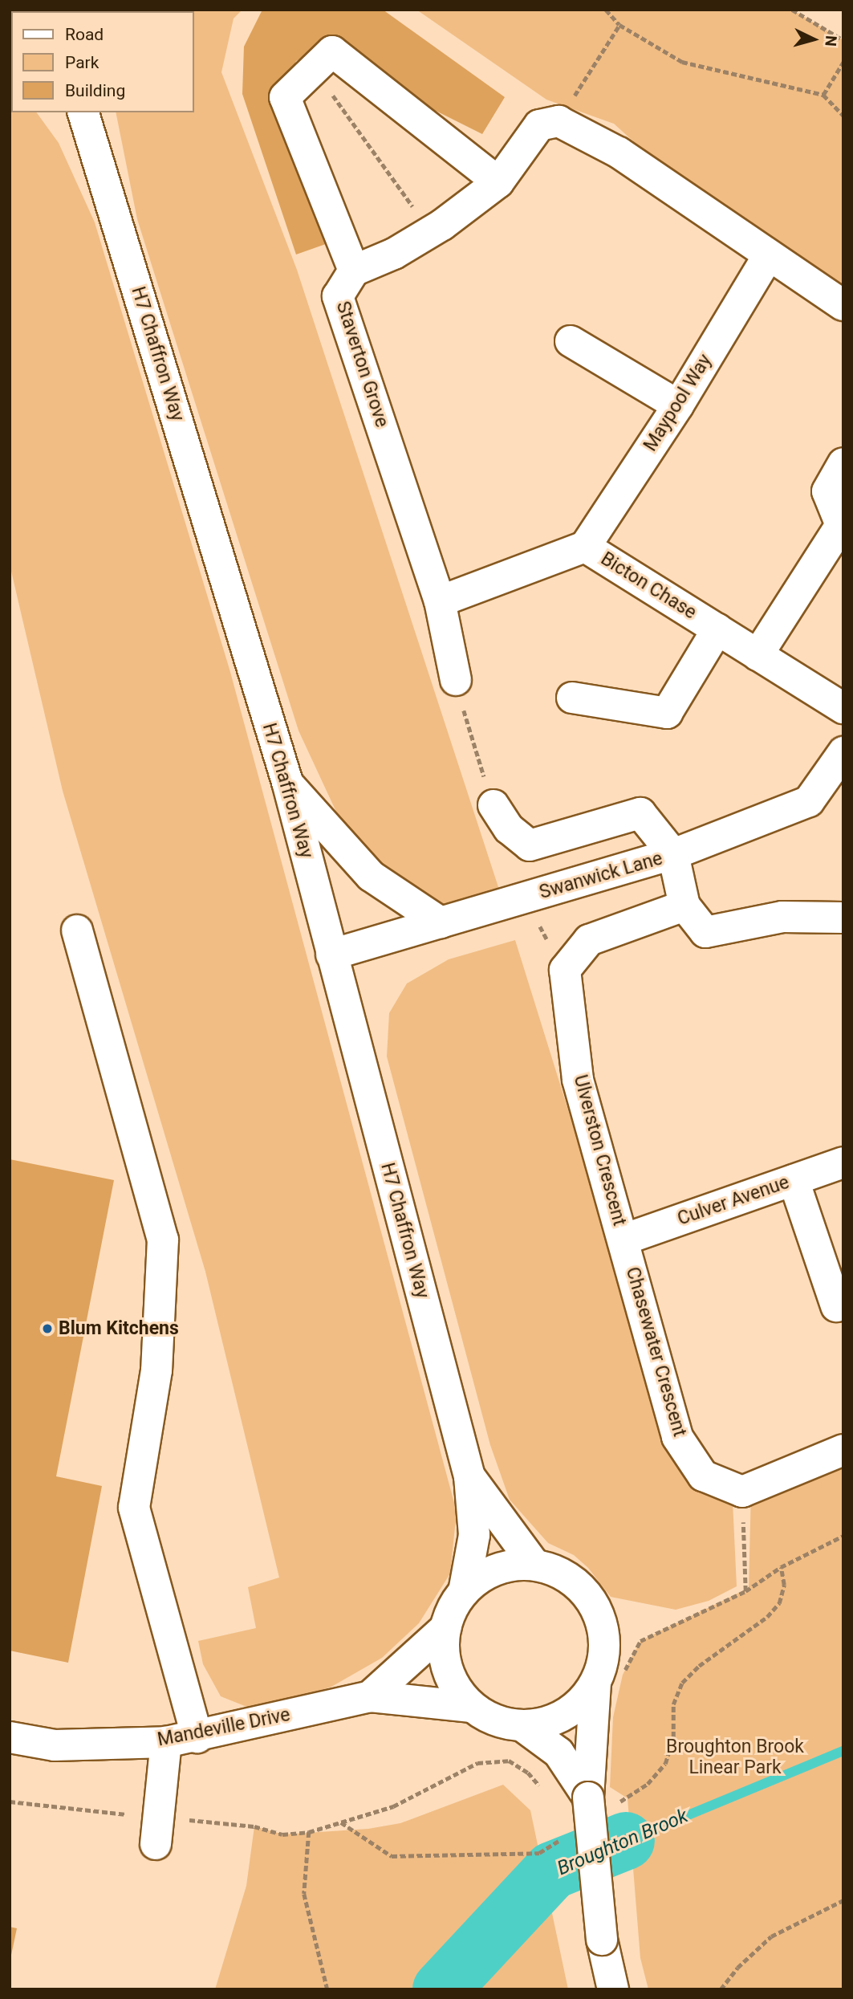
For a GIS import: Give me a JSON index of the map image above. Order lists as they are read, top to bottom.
{
  "streets": {
    "street": [
      "H7 Chaffron Way",
      "Staverton Grove",
      "Maypool Way",
      "Bicton Chase",
      "Swanwick Lane",
      "Ulverston Crescent",
      "Culver Avenue",
      "Chasewater Crescent",
      "Mandeville Drive"
    ]
  },
  "crossings": [
    ["H7 Chaffron Way", "Swanwick Lane"],
    ["H7 Chaffron Way", "Mandeville Drive"],
    ["Staverton Grove", "Bicton Chase"],
    ["Maypool Way", "Bicton Chase"],
    ["Ulverston Crescent", "Culver Avenue"],
    ["Ulverston Crescent", "Chasewater Crescent"],
    ["Culver Avenue", "Chasewater Crescent"]
  ],
  "water": ["Broughton Brook"],
  "parks": ["Broughton Brook Linear Park"],
  "places": ["Blum Kitchens"],
  "legend": ["Road", "Park", "Building"],
  "north": "right"
}
